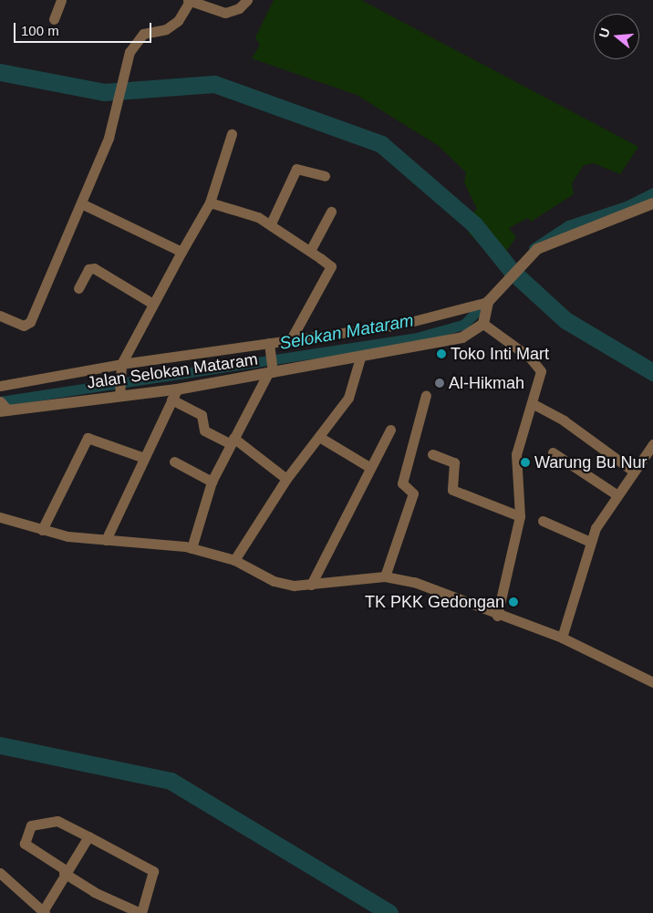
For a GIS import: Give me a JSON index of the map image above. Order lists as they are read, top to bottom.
{
  "streets": {
    "street": ["Jalan Selokan Mataram"]
  },
  "water": ["Selokan Mataram"],
  "places": [
    "Toko Inti Mart",
    "Al-Hikmah",
    "Warung Bu Nur",
    "TK PKK Gedongan"
  ],
  "scale_bar": "100 m",
  "north": "left"
}
